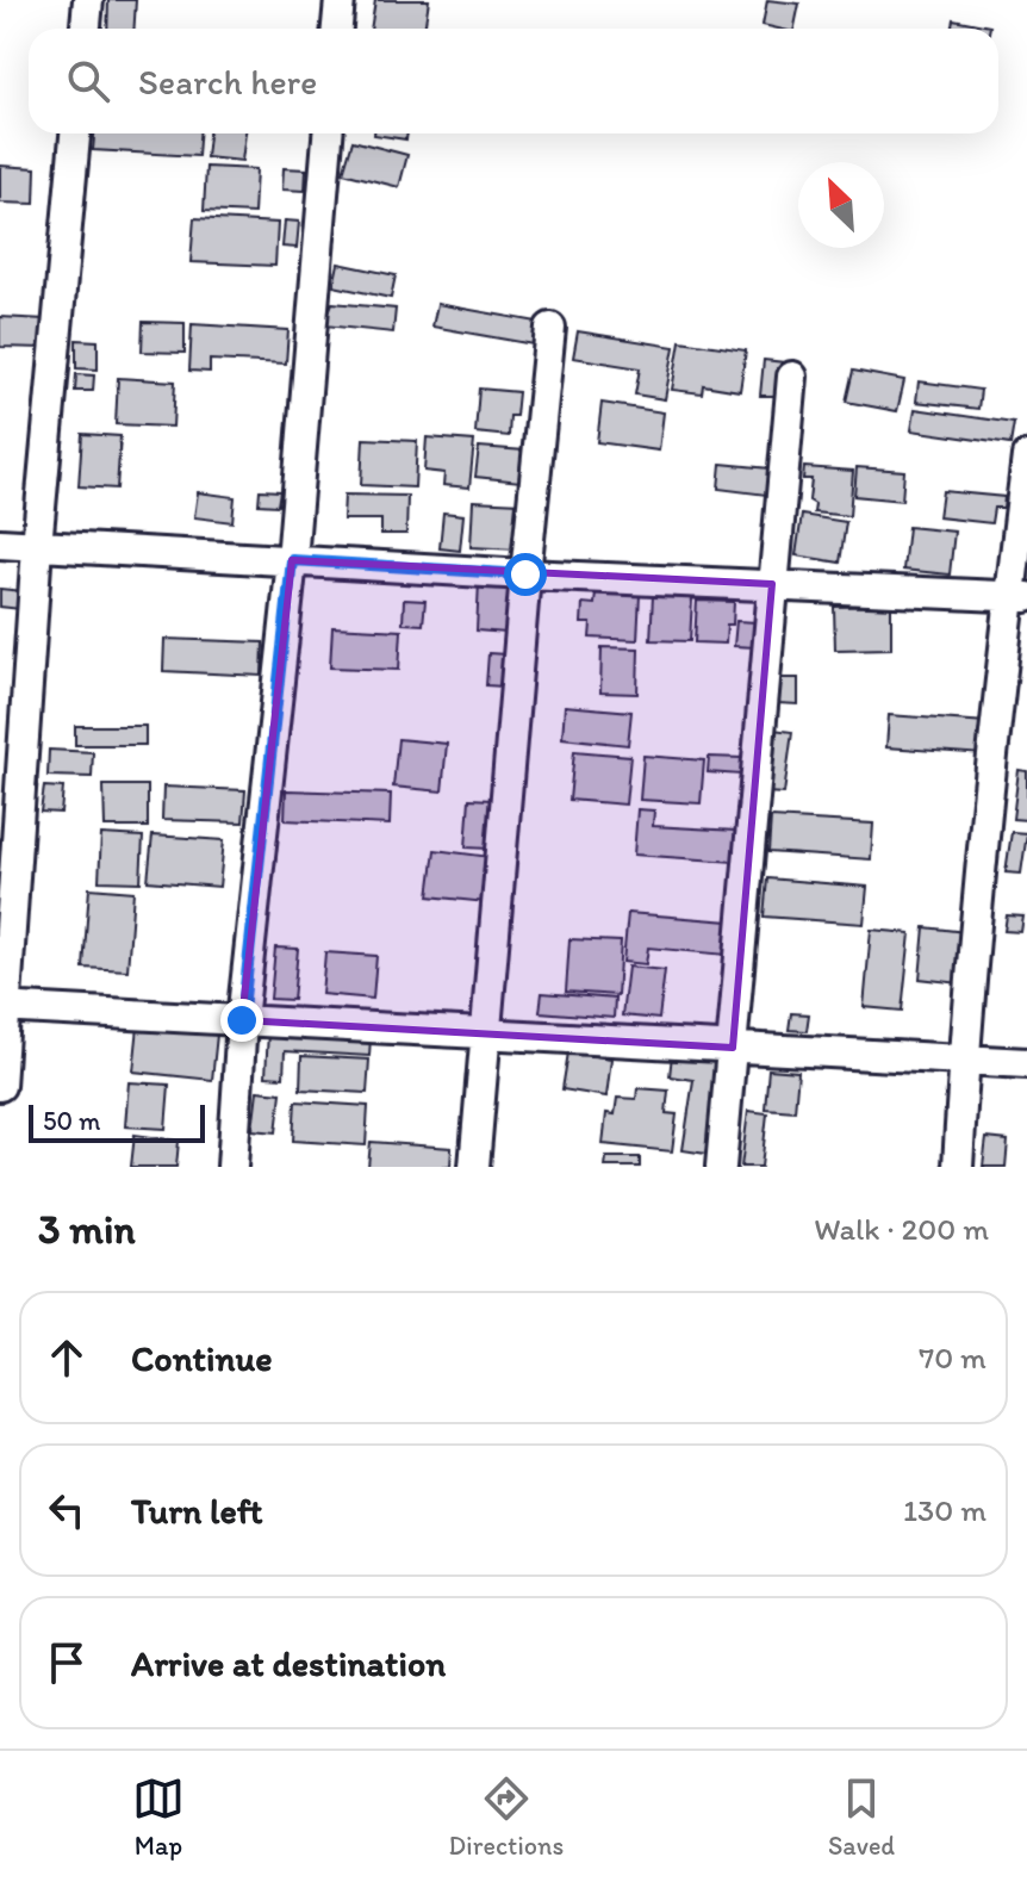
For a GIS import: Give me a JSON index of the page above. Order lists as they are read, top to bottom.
{
  "scale_bar": "50 m",
  "north": "top left",
  "page": {
    "search": "Search here",
    "scale": "50 m",
    "heading": ["3 min", "Walk · 200 m"],
    "list": [
      ["Continue", "70 m"],
      ["Turn left", "130 m"],
      "Arrive at destination"
    ],
    "nav": ["Map", "Directions", "Saved"]
  }
}
